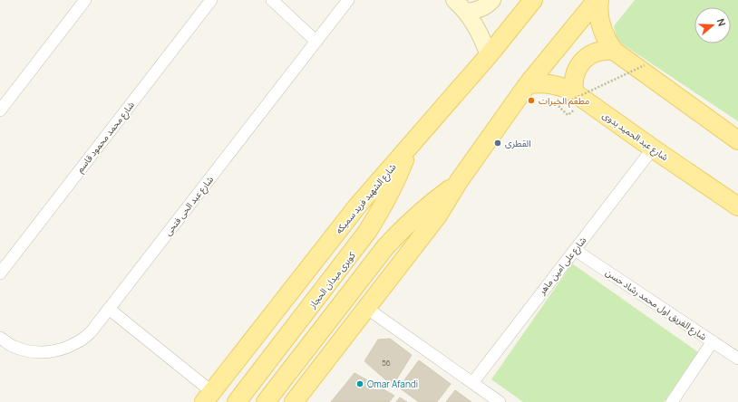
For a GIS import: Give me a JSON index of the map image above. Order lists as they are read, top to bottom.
{
  "streets": {
    "main road": ["شارع عبد الحميد بدوى", "شارع الشهيد فريد سميكه", "كوبرى ميدان الحجاز"],
    "street": [
      "شارع محمد محمود قاسم",
      "شارع عبد الحى فتحى",
      "شارع على امين ماهر",
      "شارع الفريق اول محمد رشاد حسن"
    ]
  },
  "crossings": [
    ["شارع عبد الحميد بدوى", "شارع على امين ماهر"],
    ["شارع الشهيد فريد سميكه", "كوبرى ميدان الحجاز"],
    ["شارع على امين ماهر", "شارع الفريق اول محمد رشاد حسن"]
  ],
  "places": ["مطعم الخيرات", "القطرى", "Omar Afandi"],
  "house_numbers": ["56"],
  "north": "right"
}
